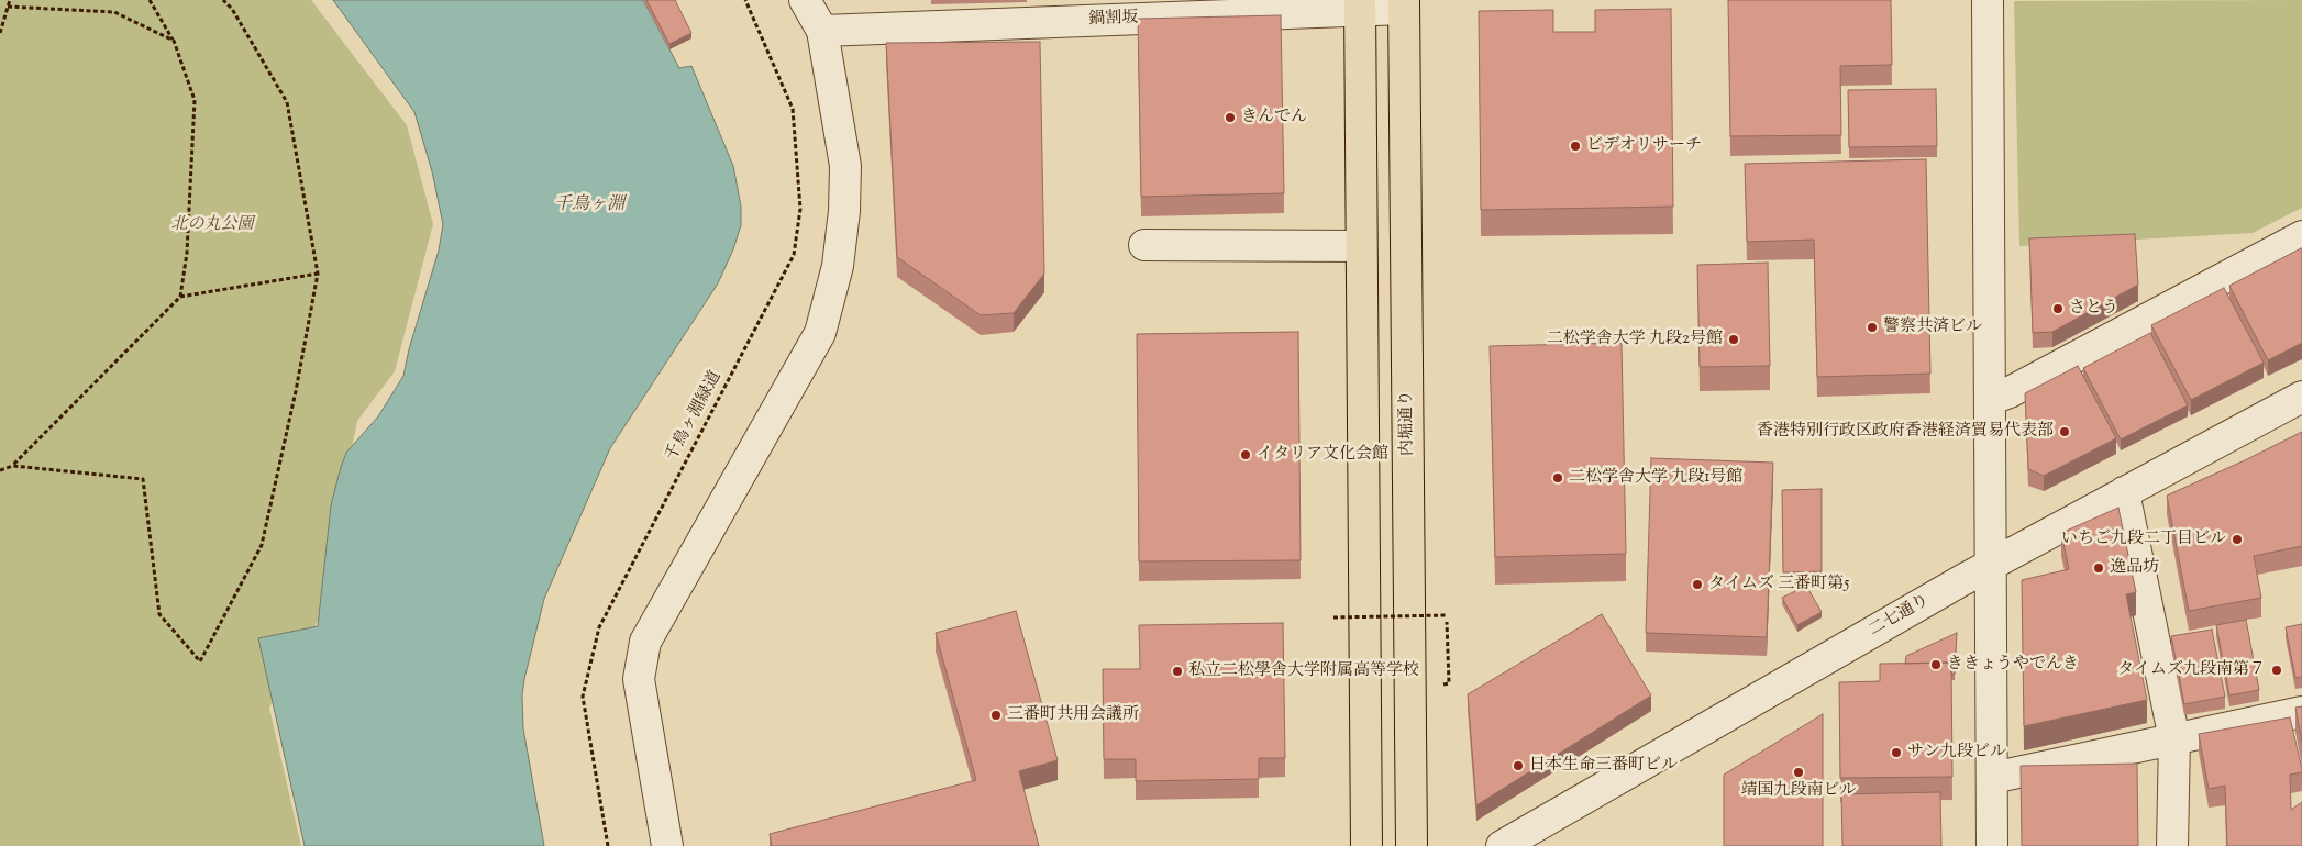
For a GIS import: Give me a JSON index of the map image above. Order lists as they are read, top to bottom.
{
  "streets": {
    "main road": ["内堀通り"],
    "street": ["鍋割坂", "二七通り"],
    "path": ["千鳥ヶ淵緑道"]
  },
  "crossings": [
    ["鍋割坂", "内堀通り"]
  ],
  "water": ["千鳥ヶ淵"],
  "parks": ["北の丸公園"],
  "places": [
    "きんでん",
    "ビデオリサーチ",
    "さとう",
    "警察共済ビル",
    "二松学舎大学 九段2号館",
    "香港特別行政区政府香港経済貿易代表部",
    "イタリア文化会館",
    "二松学舎大学 九段1号館",
    "いちご九段二丁目ビル",
    "逸品坊",
    "タイムズ 三番町第5",
    "ききょうやでんき",
    "タイムズ九段南第７",
    "私立二松學舎大学附属高等学校",
    "三番町共用会議所",
    "サン九段ビル",
    "日本生命三番町ビル",
    "靖国九段南ビル"
  ]
}
